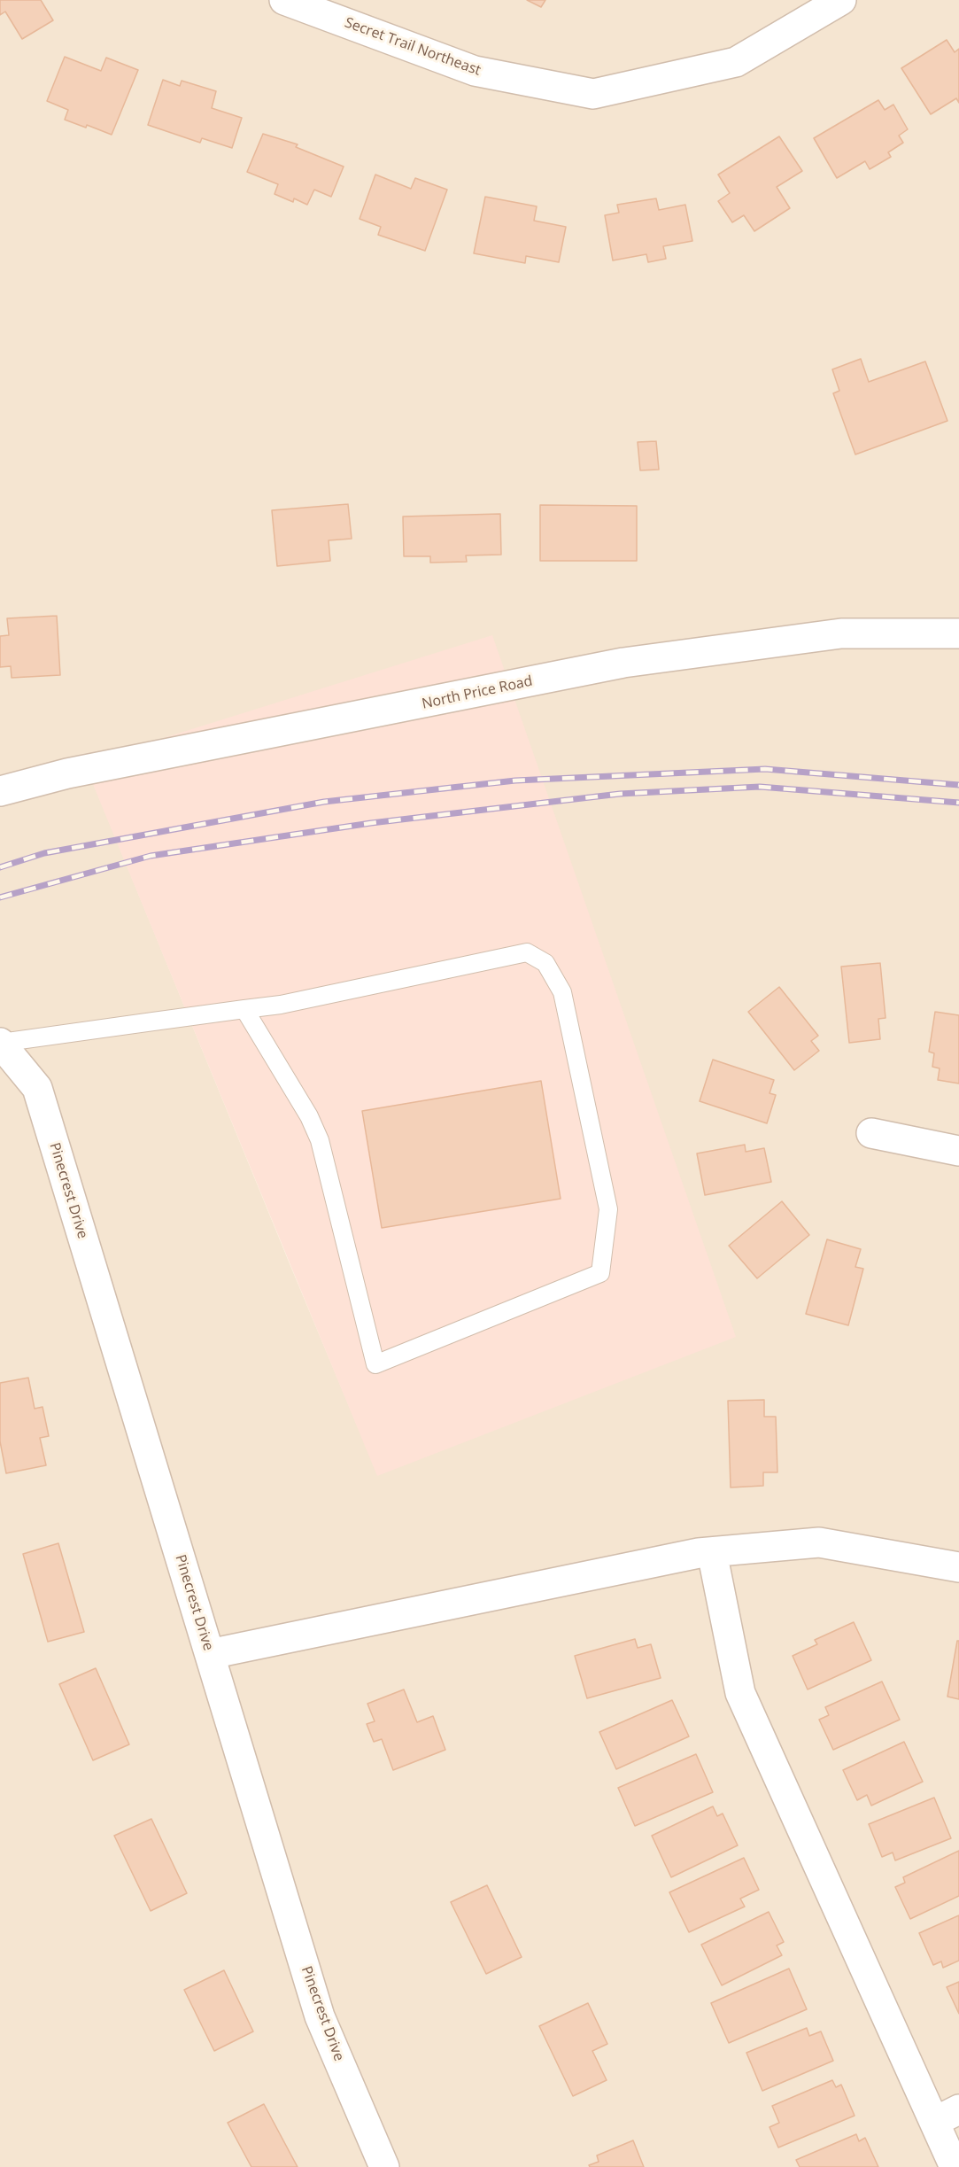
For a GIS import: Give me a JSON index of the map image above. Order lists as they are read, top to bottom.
{
  "streets": {
    "street": ["Secret Trail Northeast", "North Price Road", "Pinecrest Drive"]
  }
}
